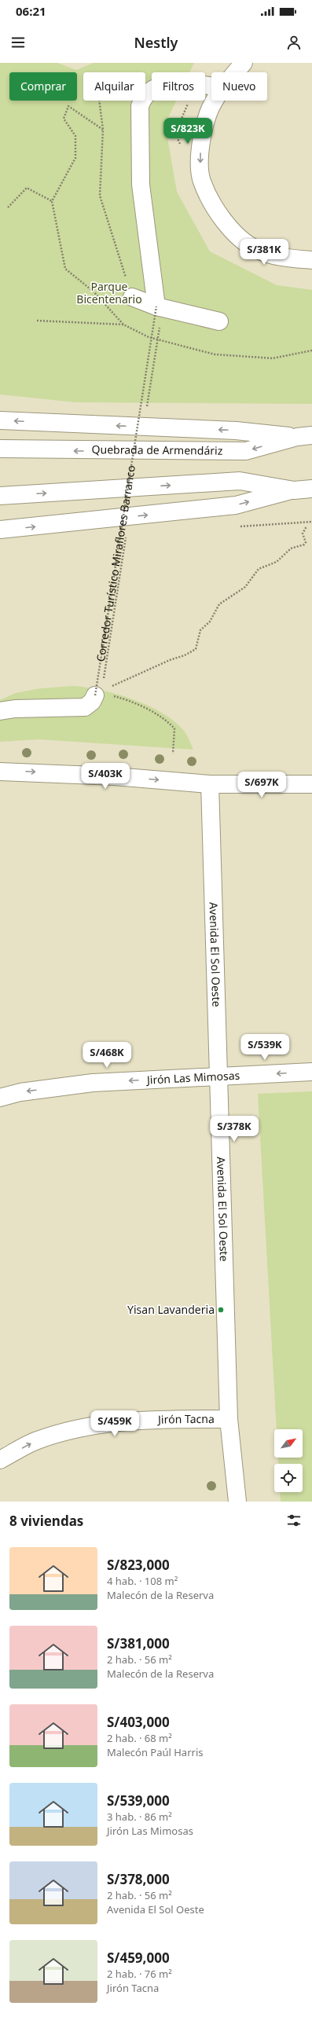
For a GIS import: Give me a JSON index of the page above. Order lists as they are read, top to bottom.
{
  "streets": {
    "main road": [
      "Quebrada de Armendáriz",
      "Avenida El Sol Oeste",
      "Jirón Las Mimosas",
      "Jirón Tacna"
    ],
    "path": ["Corredor Turístico Miraflores Barranco"]
  },
  "crossings": [
    ["Avenida El Sol Oeste", "Jirón Las Mimosas"],
    ["Avenida El Sol Oeste", "Jirón Tacna"]
  ],
  "one_way": ["Jirón Las Mimosas", "Jirón Tacna"],
  "parks": ["Parque Bicentenario"],
  "places": ["Yisan Lavanderia"],
  "north": "top right",
  "page": {
    "status": "06:21",
    "header": "Nestly",
    "chip": [
      "Comprar",
      "Alquilar",
      "Filtros",
      "Nuevo"
    ],
    "price": [
      "S/823K",
      "S/381K",
      "S/403K",
      "S/697K",
      "S/539K",
      "S/468K",
      "S/378K",
      "S/459K"
    ],
    "heading": "8 viviendas",
    "list": [
      {
        "name": "S/823,000",
        "note": "4 hab. · 108 m² · Malecón de la Reserva"
      },
      {
        "name": "S/381,000",
        "note": "2 hab. · 56 m² · Malecón de la Reserva"
      },
      {
        "name": "S/403,000",
        "note": "2 hab. · 68 m² · Malecón Paúl Harris"
      },
      {
        "name": "S/539,000",
        "note": "3 hab. · 86 m² · Jirón Las Mimosas"
      },
      {
        "name": "S/378,000",
        "note": "2 hab. · 56 m² · Avenida El Sol Oeste"
      },
      {
        "name": "S/459,000",
        "note": "2 hab. · 76 m² · Jirón Tacna"
      }
    ]
  }
}
